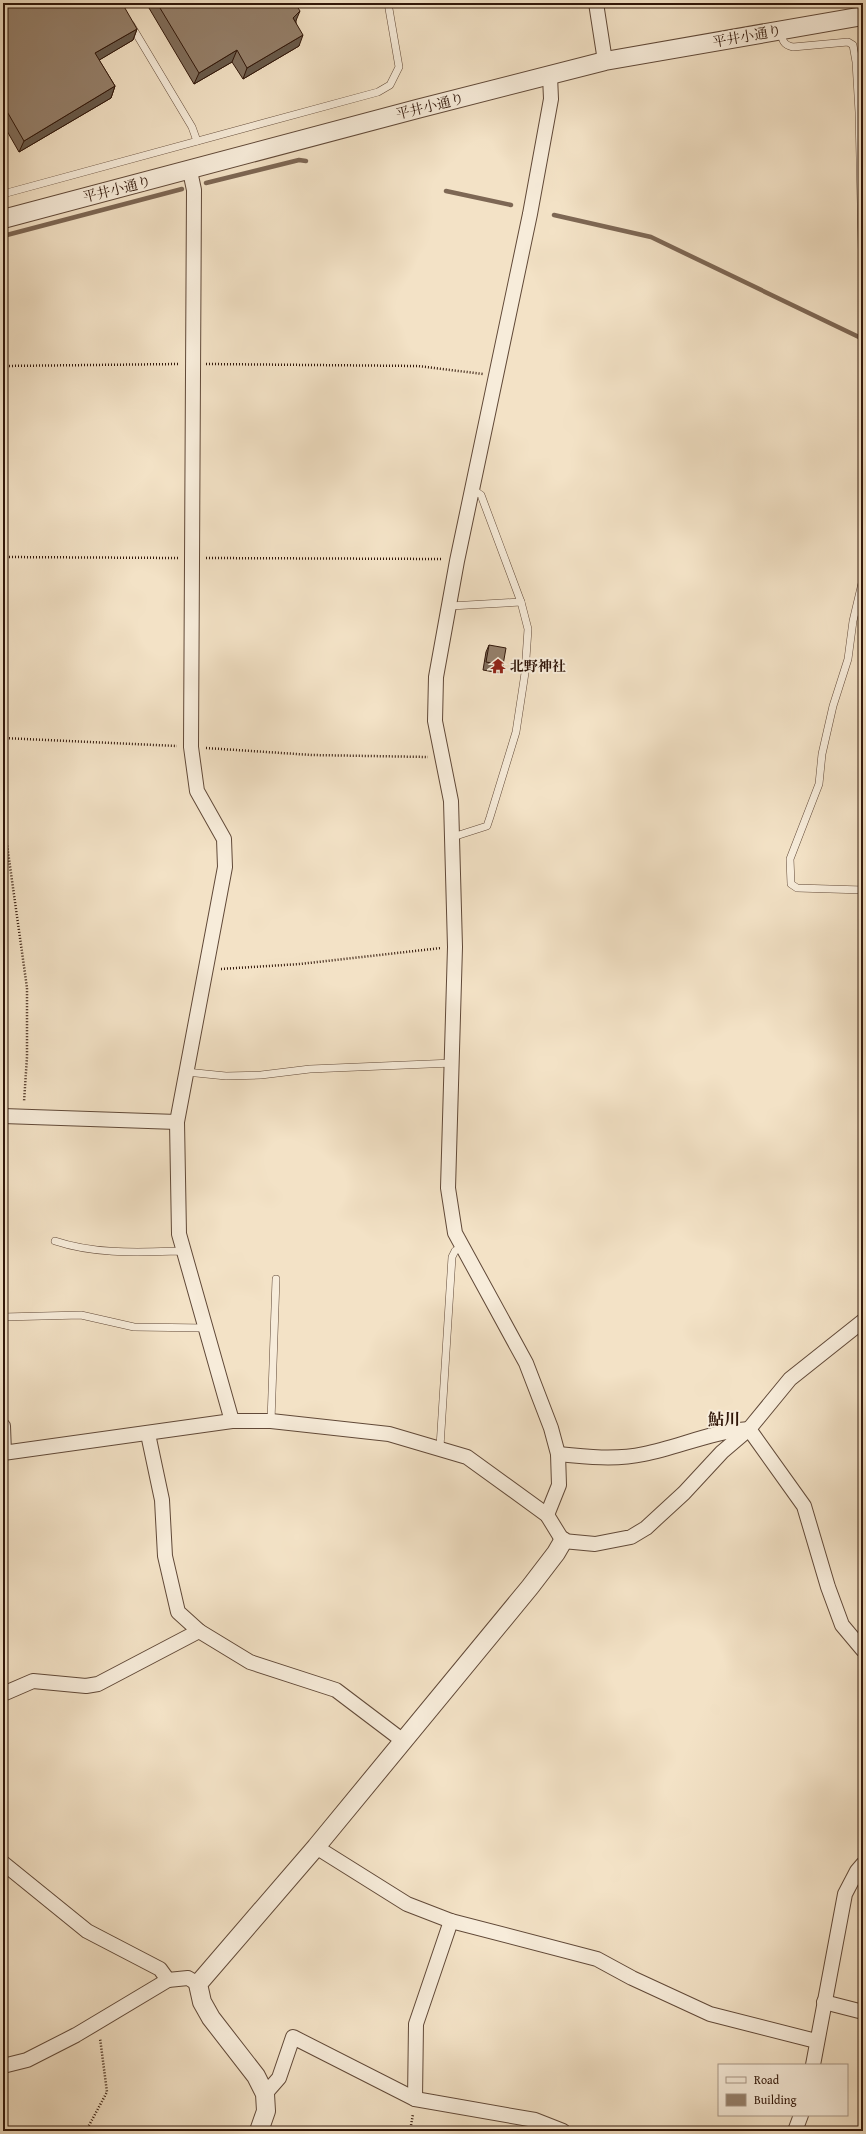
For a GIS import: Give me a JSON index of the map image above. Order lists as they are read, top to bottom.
{
  "streets": {
    "street": ["平井小通り"]
  },
  "districts": ["鮎川"],
  "places": {
    "temple": ["北野神社"]
  },
  "legend": ["Road", "Building"]
}
